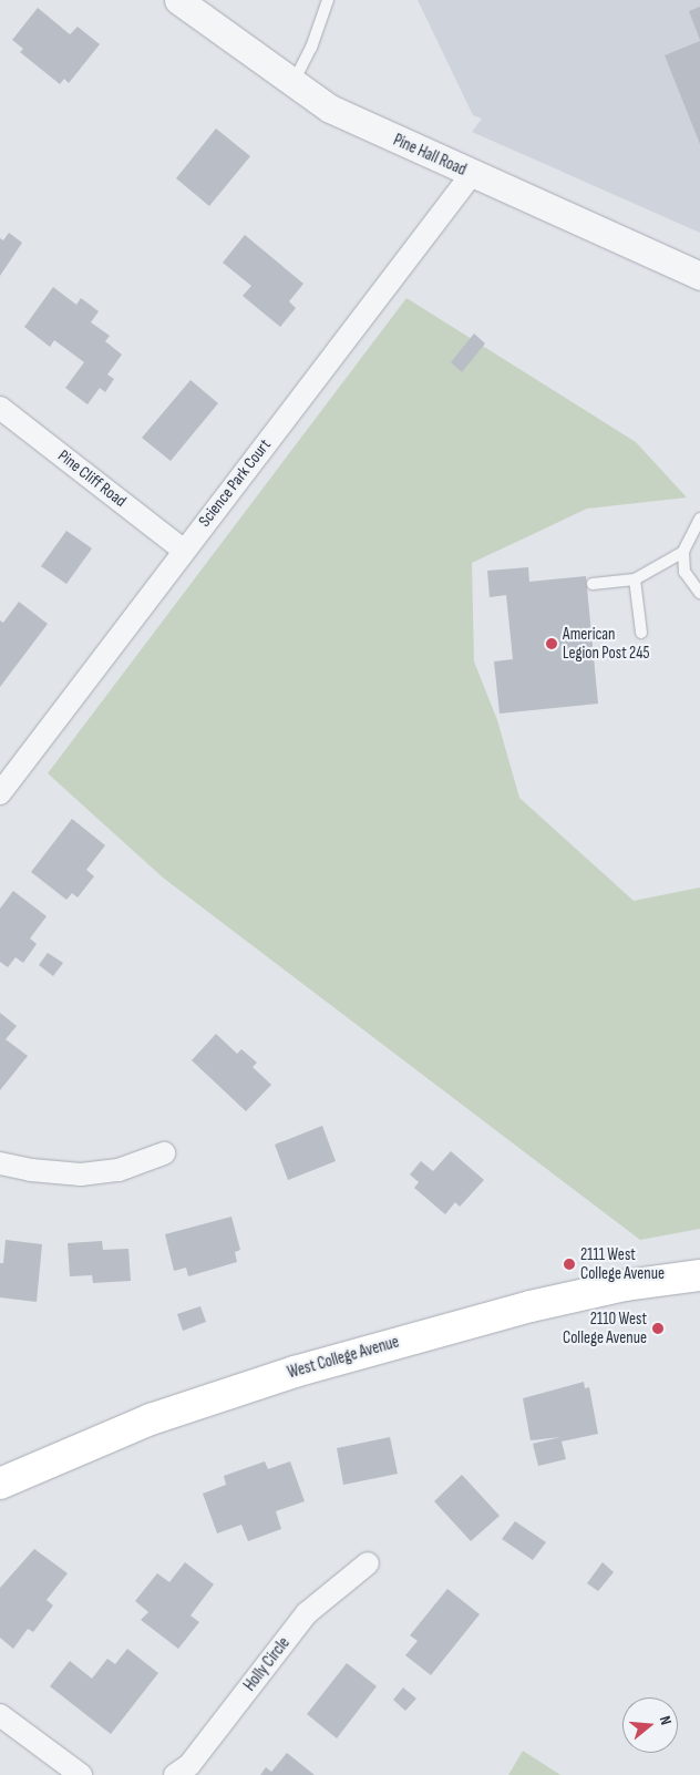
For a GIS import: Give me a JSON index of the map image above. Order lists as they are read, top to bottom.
{
  "streets": {
    "main road": ["West College Avenue"],
    "street": [
      "Pine Hall Road",
      "Pine Cliff Road",
      "Science Park Court",
      "Holly Circle"
    ]
  },
  "crossings": [
    ["Pine Hall Road", "Science Park Court"],
    ["Pine Cliff Road", "Science Park Court"]
  ],
  "places": ["American Legion Post 245", "2111 West College Avenue", "2110 West College Avenue"],
  "north": "right"
}
